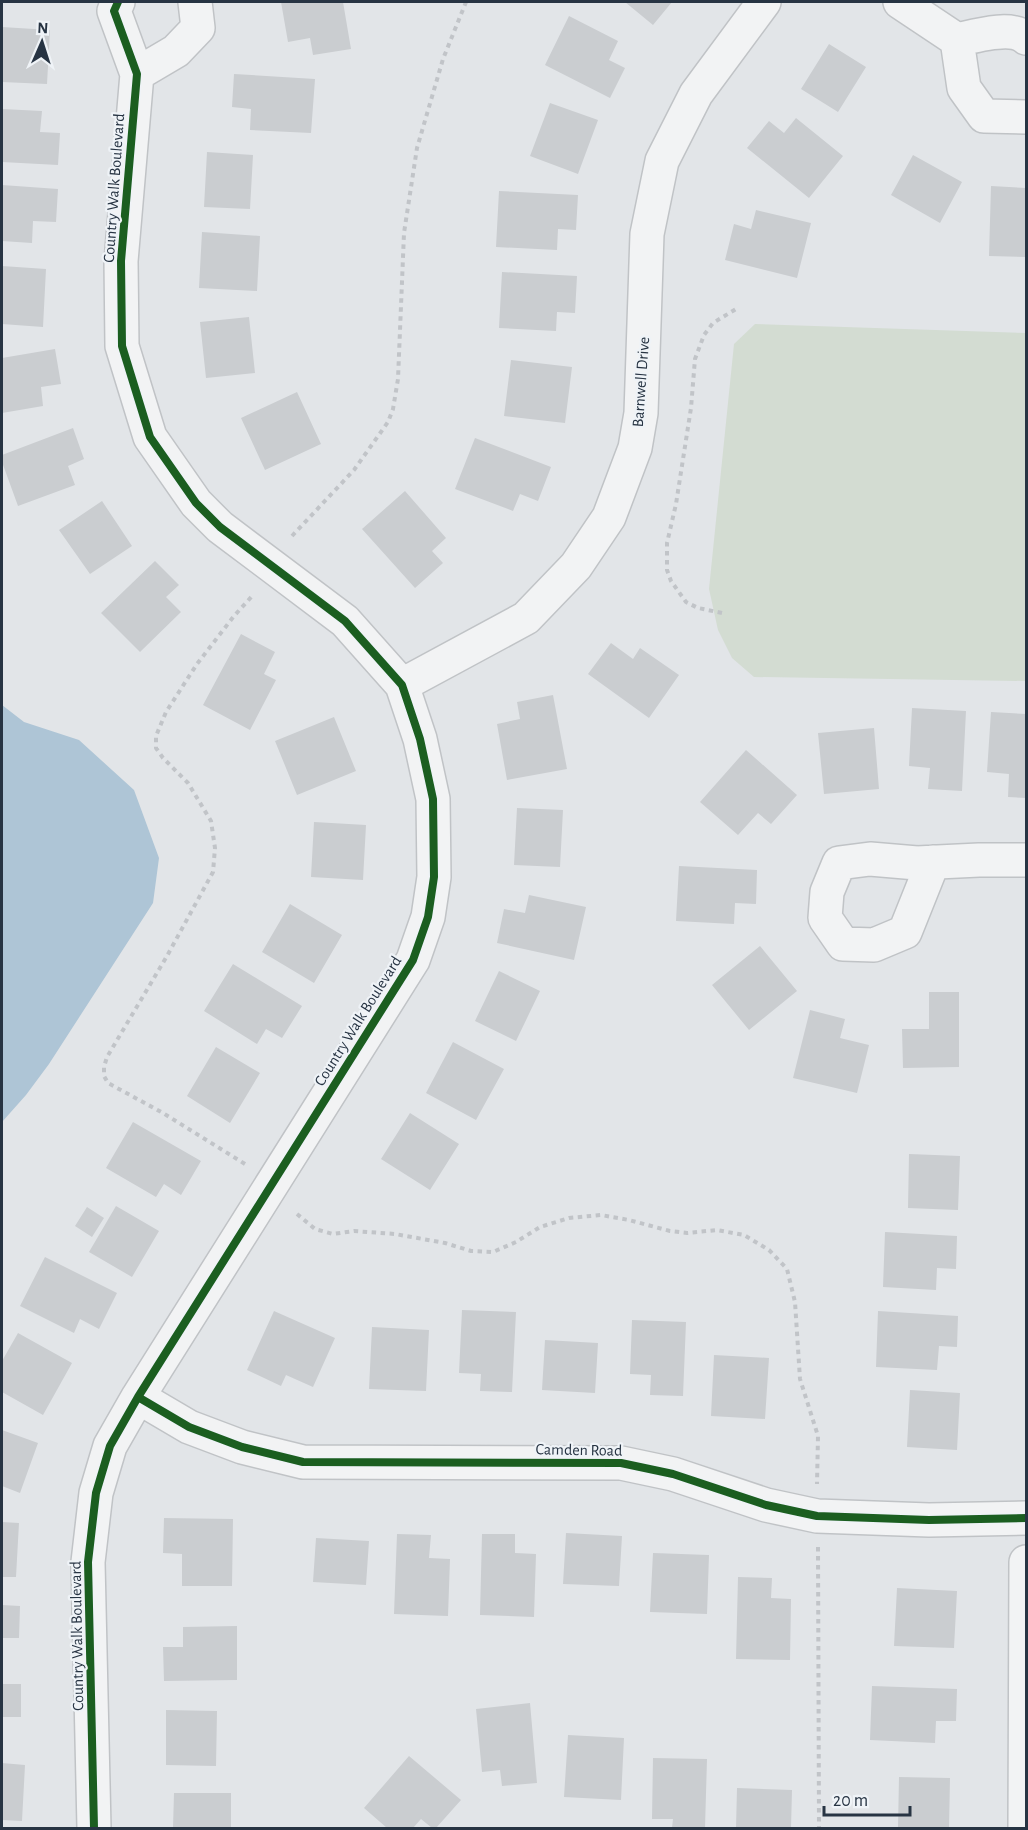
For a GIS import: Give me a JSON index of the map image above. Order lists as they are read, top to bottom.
{
  "streets": {
    "street": ["Country Walk Boulevard", "Barnwell Drive", "Camden Road"]
  },
  "crossings": [
    ["Country Walk Boulevard", "Barnwell Drive"],
    ["Country Walk Boulevard", "Camden Road"]
  ],
  "scale_bar": "20 m",
  "north": "top"
}
